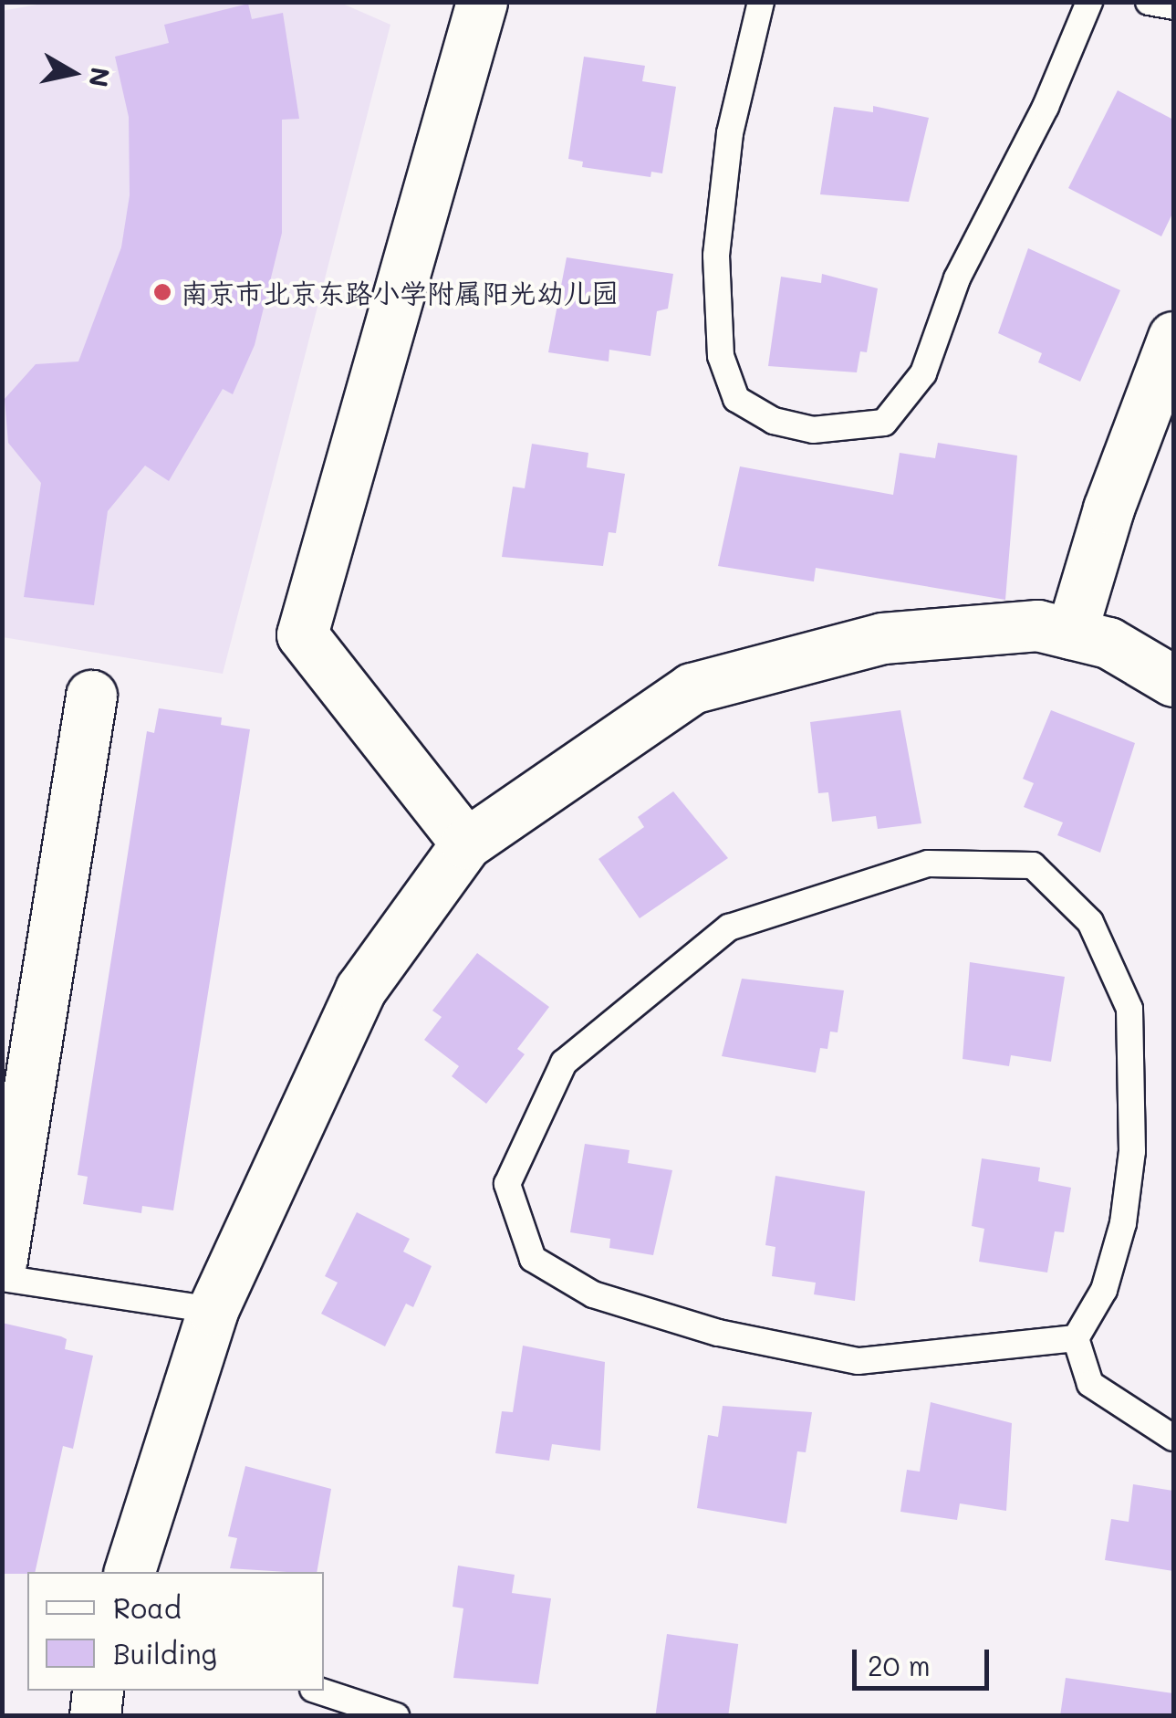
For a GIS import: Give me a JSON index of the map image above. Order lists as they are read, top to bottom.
{
  "places": ["南京市北京东路小学附属阳光幼儿园"],
  "legend": ["Road", "Building"],
  "scale_bar": "20 m",
  "north": "right"
}
